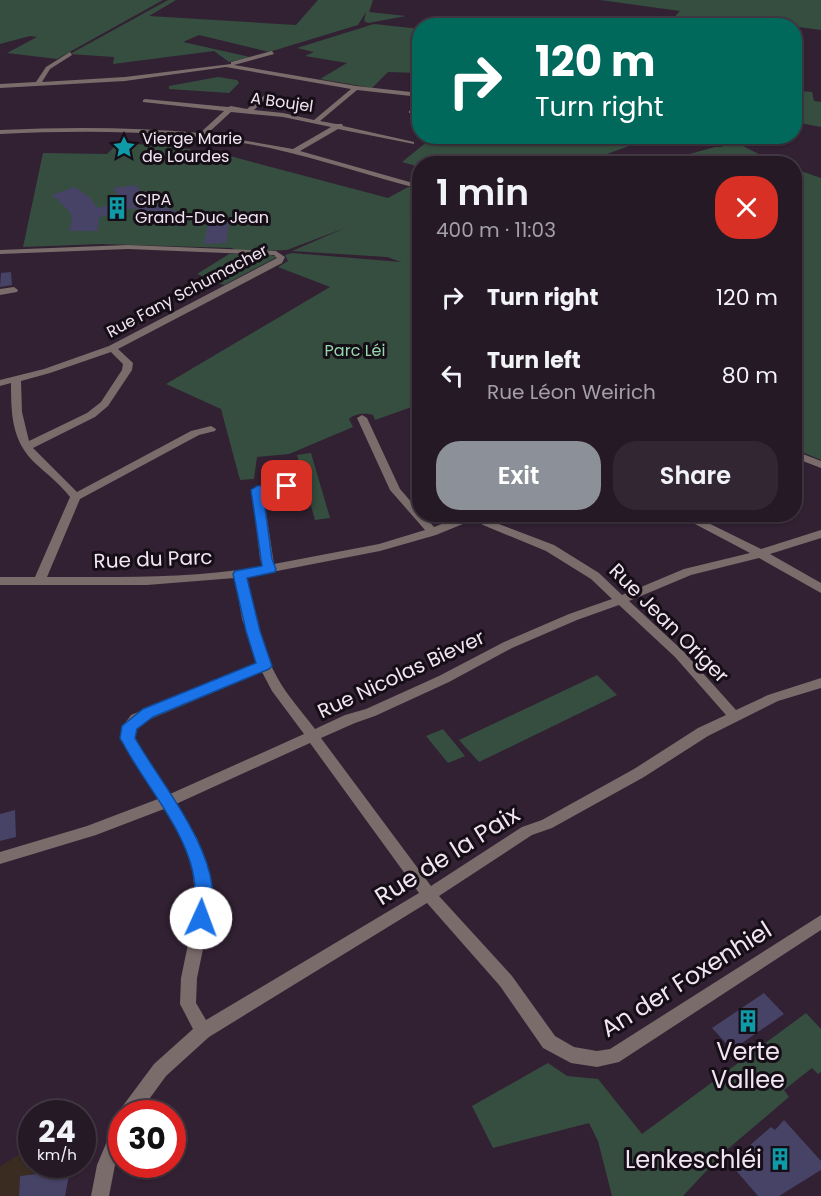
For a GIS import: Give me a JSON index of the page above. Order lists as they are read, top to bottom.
{
  "streets": {
    "street": [
      "A Boujel",
      "Rue Fany Schumacher",
      "Rue du Parc",
      "Rue Jean Origer",
      "Rue Nicolas Biever",
      "Rue de la Paix",
      "An der Foxenhiel"
    ]
  },
  "crossings": [
    ["Rue du Parc", "An der Foxenhiel"],
    ["Rue Jean Origer", "Rue Nicolas Biever"],
    ["Rue Jean Origer", "Rue de la Paix"],
    ["Rue Nicolas Biever", "An der Foxenhiel"],
    ["Rue de la Paix", "An der Foxenhiel"]
  ],
  "parks": ["Parc Léi"],
  "places": {
    "place": ["Vierge Marie de Lourdes"],
    "building": ["CIPA Grand-Duc Jean", "Verte Vallee", "Lenkeschléi"]
  },
  "page": {
    "turn": ["120 m", "Turn right"],
    "heading": ["1 min", "400 m · 11:03"],
    "list": [
      {
        "name": "Turn right",
        "value": "120 m"
      },
      {
        "name": "Turn left",
        "note": "Rue Léon Weirich",
        "value": "80 m"
      }
    ],
    "buttons": ["Exit", "Share"],
    "speed": "24 km/h",
    "limit": "30"
  }
}
